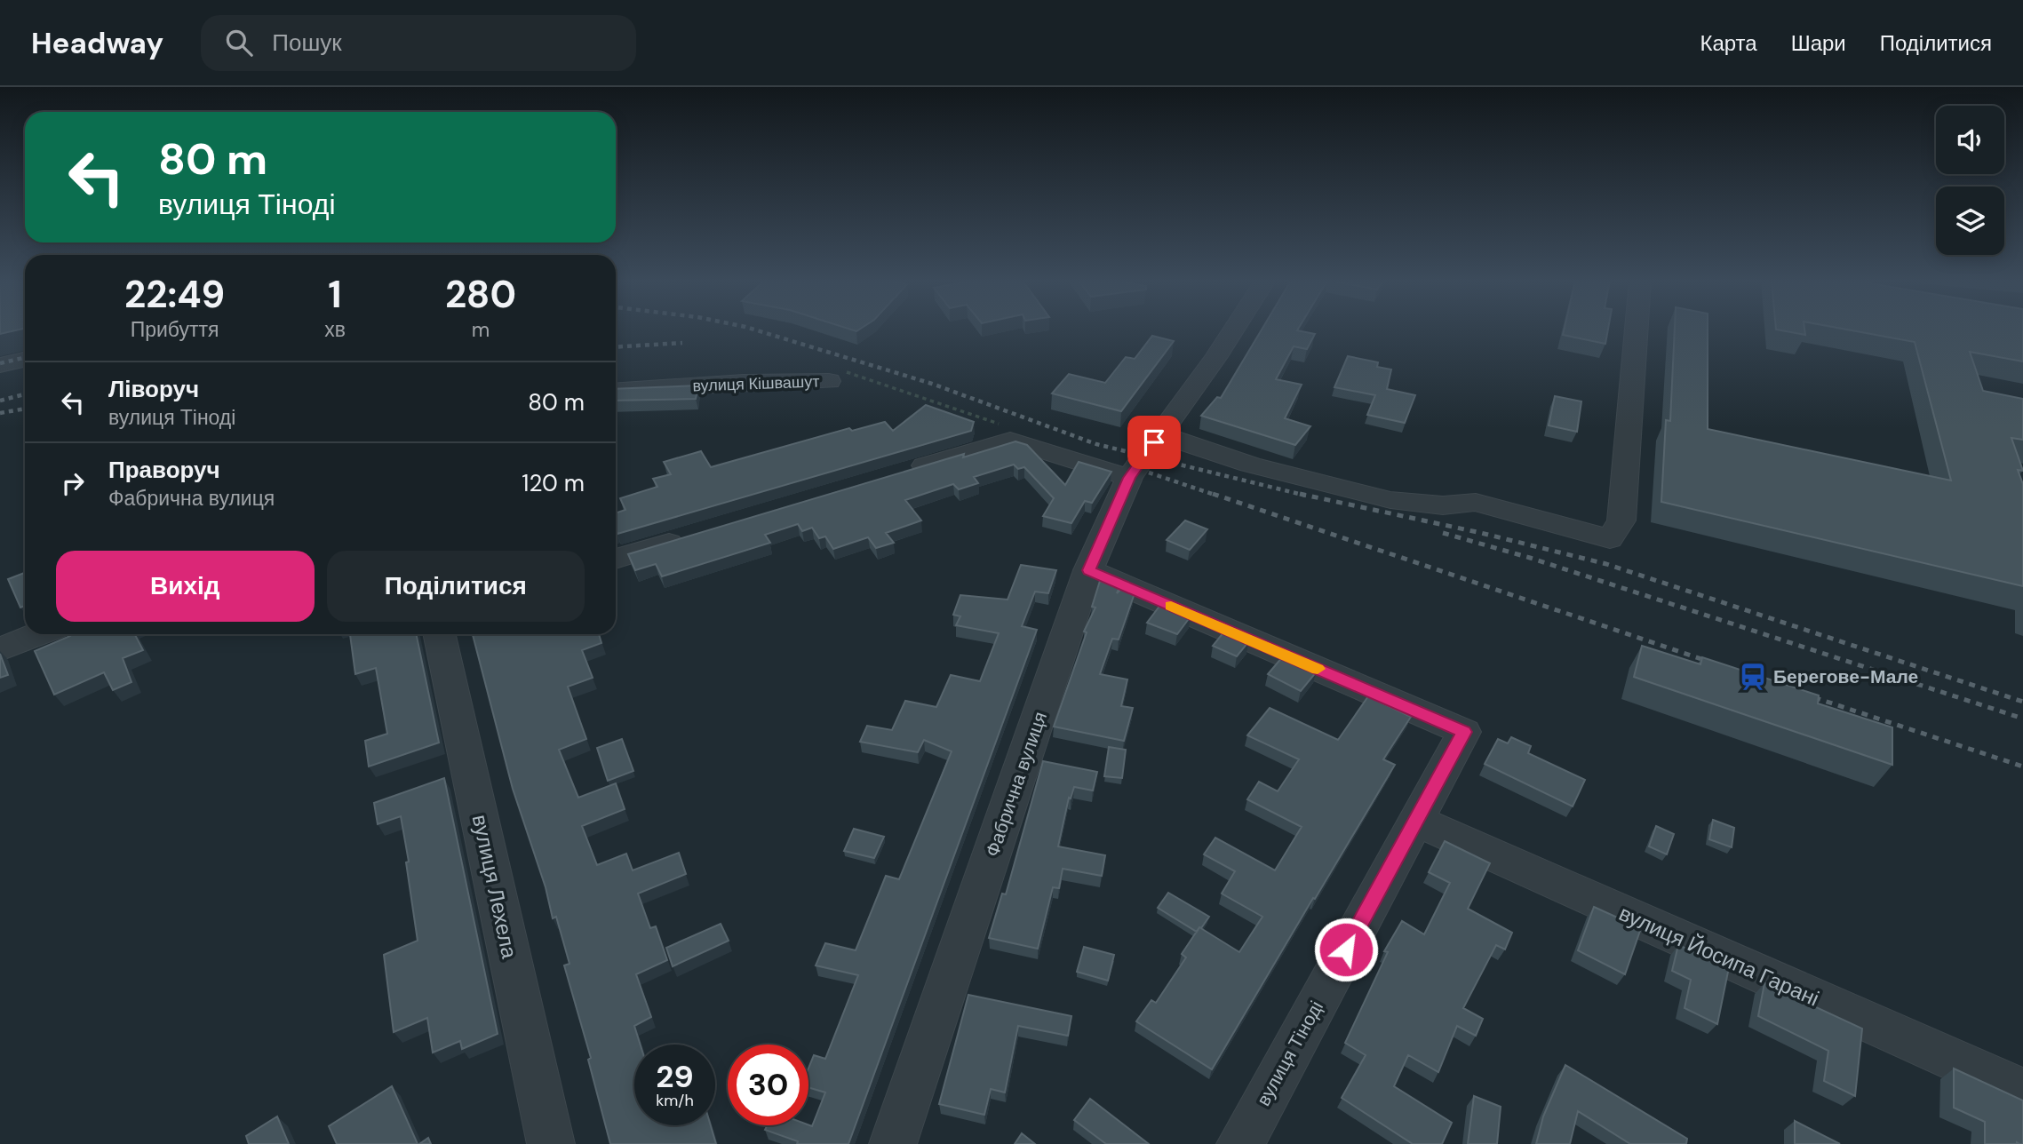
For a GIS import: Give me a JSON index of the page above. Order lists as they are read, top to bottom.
{
  "streets": {
    "street": [
      "вулиця Кішвашут",
      "Фабрична вулиця",
      "вулиця Лехела",
      "вулиця Йосипа Гарані",
      "вулиця Тіноді"
    ]
  },
  "crossings": [
    ["Фабрична вулиця", "вулиця Тіноді"],
    ["вулиця Йосипа Гарані", "вулиця Тіноді"]
  ],
  "places": {
    "station": ["Берегове-Мале"]
  },
  "page": {
    "header": "Headway",
    "search": "Пошук",
    "nav": ["Карта", "Шари", "Поділитися"],
    "turn": ["80 m", "вулиця Тіноді"],
    "eta": [
      "22:49",
      "Прибуття",
      "1",
      "хв",
      "280",
      "m"
    ],
    "list": [
      {
        "name": "Ліворуч",
        "note": "вулиця Тіноді",
        "value": "80 m"
      },
      {
        "name": "Праворуч",
        "note": "Фабрична вулиця",
        "value": "120 m"
      }
    ],
    "buttons": ["Вихід", "Поділитися"],
    "speed": "29 km/h",
    "limit": "30"
  }
}
